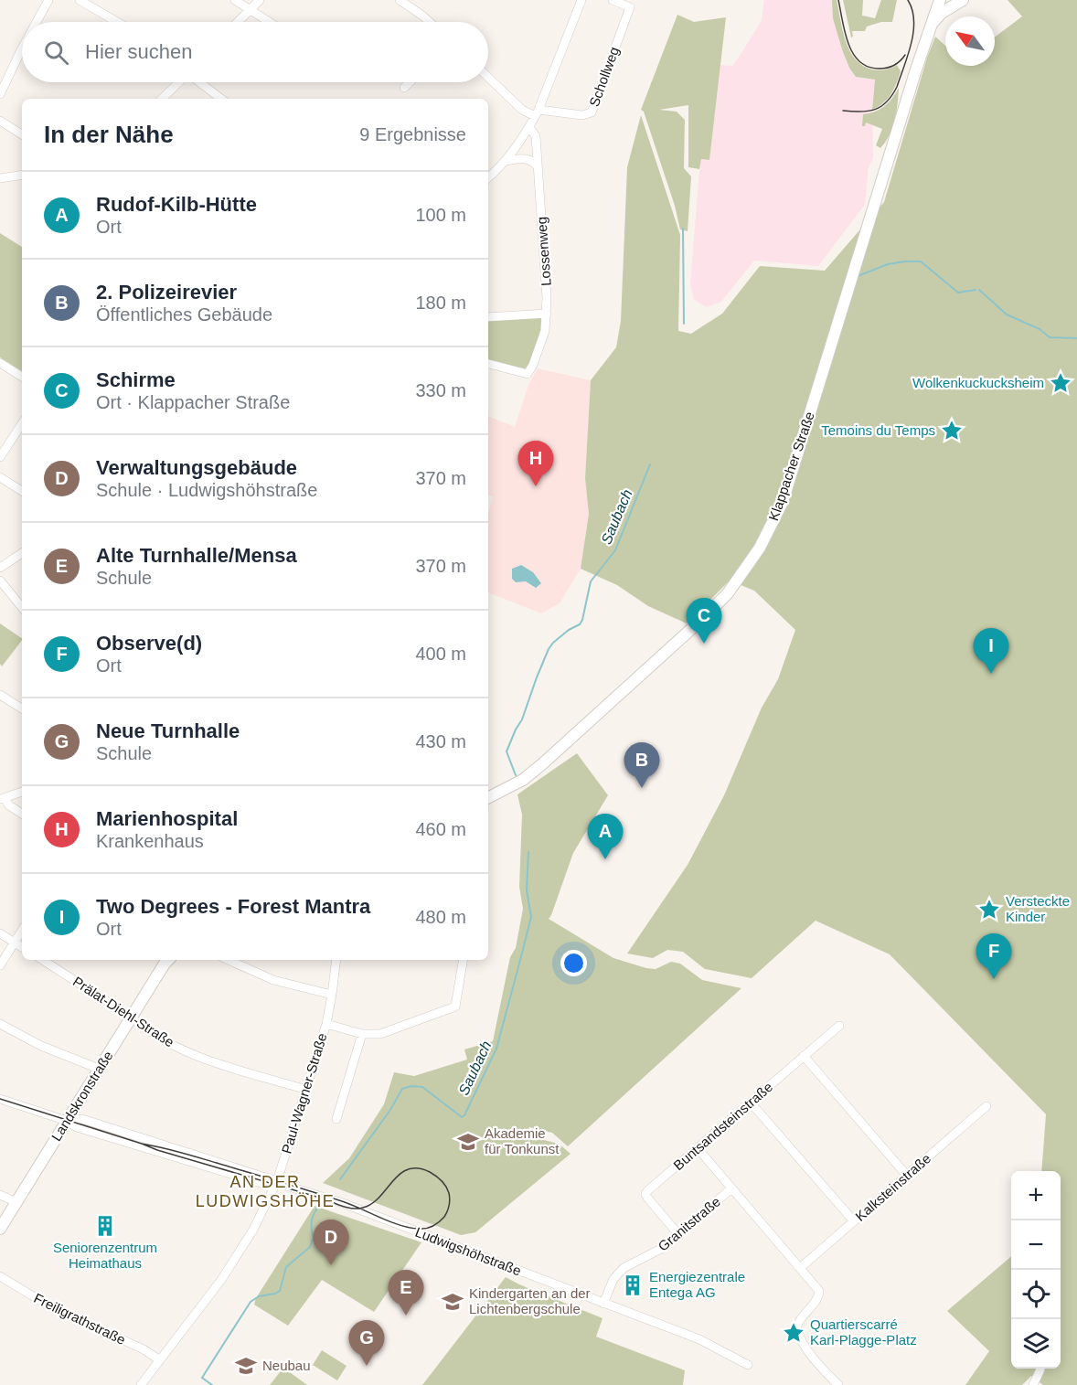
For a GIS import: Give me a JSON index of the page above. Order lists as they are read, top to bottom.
{
  "streets": {
    "main road": ["Klappacher Straße", "Landskronstraße"],
    "street": [
      "Schollweg",
      "Lossenweg",
      "Prälat-Diehl-Straße",
      "Paul-Wagner-Straße",
      "Buntsandsteinstraße",
      "Kalksteinstraße",
      "Granitstraße",
      "Ludwigshöhstraße",
      "Freiligrathstraße"
    ]
  },
  "crossings": [
    ["Prälat-Diehl-Straße", "Paul-Wagner-Straße"],
    ["Prälat-Diehl-Straße", "Landskronstraße"],
    ["Paul-Wagner-Straße", "Ludwigshöhstraße"],
    ["Paul-Wagner-Straße", "Freiligrathstraße"],
    ["Landskronstraße", "Ludwigshöhstraße"],
    ["Buntsandsteinstraße", "Granitstraße"],
    ["Granitstraße", "Ludwigshöhstraße"]
  ],
  "districts": ["AN DER LUDWIGSHÖHE"],
  "water": ["Saubach"],
  "places": {
    "place": [
      "Wolkenkuckucksheim",
      "Temoins du Temps",
      "Versteckte Kinder",
      "Quartierscarré Karl-Plagge-Platz"
    ],
    "school or university": ["Akademie für Tonkunst", "Kindergarten an der Lichtenbergschule", "Neubau"],
    "building": ["Seniorenzentrum Heimathaus", "Energiezentrale Entega AG"]
  },
  "north": "top left",
  "page": {
    "search": "Hier suchen",
    "heading": ["In der Nähe", "9 Ergebnisse"],
    "list": [
      {
        "mark": "A",
        "name": "Rudof-Kilb-Hütte",
        "note": "Ort",
        "value": "100 m"
      },
      {
        "mark": "B",
        "name": "2. Polizeirevier",
        "note": "Öffentliches Gebäude",
        "value": "180 m"
      },
      {
        "mark": "C",
        "name": "Schirme",
        "note": "Ort · Klappacher Straße",
        "value": "330 m"
      },
      {
        "mark": "D",
        "name": "Verwaltungsgebäude",
        "note": "Schule · Ludwigshöhstraße",
        "value": "370 m"
      },
      {
        "mark": "E",
        "name": "Alte Turnhalle/Mensa",
        "note": "Schule",
        "value": "370 m"
      },
      {
        "mark": "F",
        "name": "Observe(d)",
        "note": "Ort",
        "value": "400 m"
      },
      {
        "mark": "G",
        "name": "Neue Turnhalle",
        "note": "Schule",
        "value": "430 m"
      },
      {
        "mark": "H",
        "name": "Marienhospital",
        "note": "Krankenhaus",
        "value": "460 m"
      },
      {
        "mark": "I",
        "name": "Two Degrees - Forest Mantra",
        "note": "Ort",
        "value": "480 m"
      }
    ],
    "pins": [
      "H",
      "C",
      "I",
      "B",
      "A",
      "F",
      "D",
      "E",
      "G"
    ],
    "map_buttons": ["+", "−"]
  }
}
